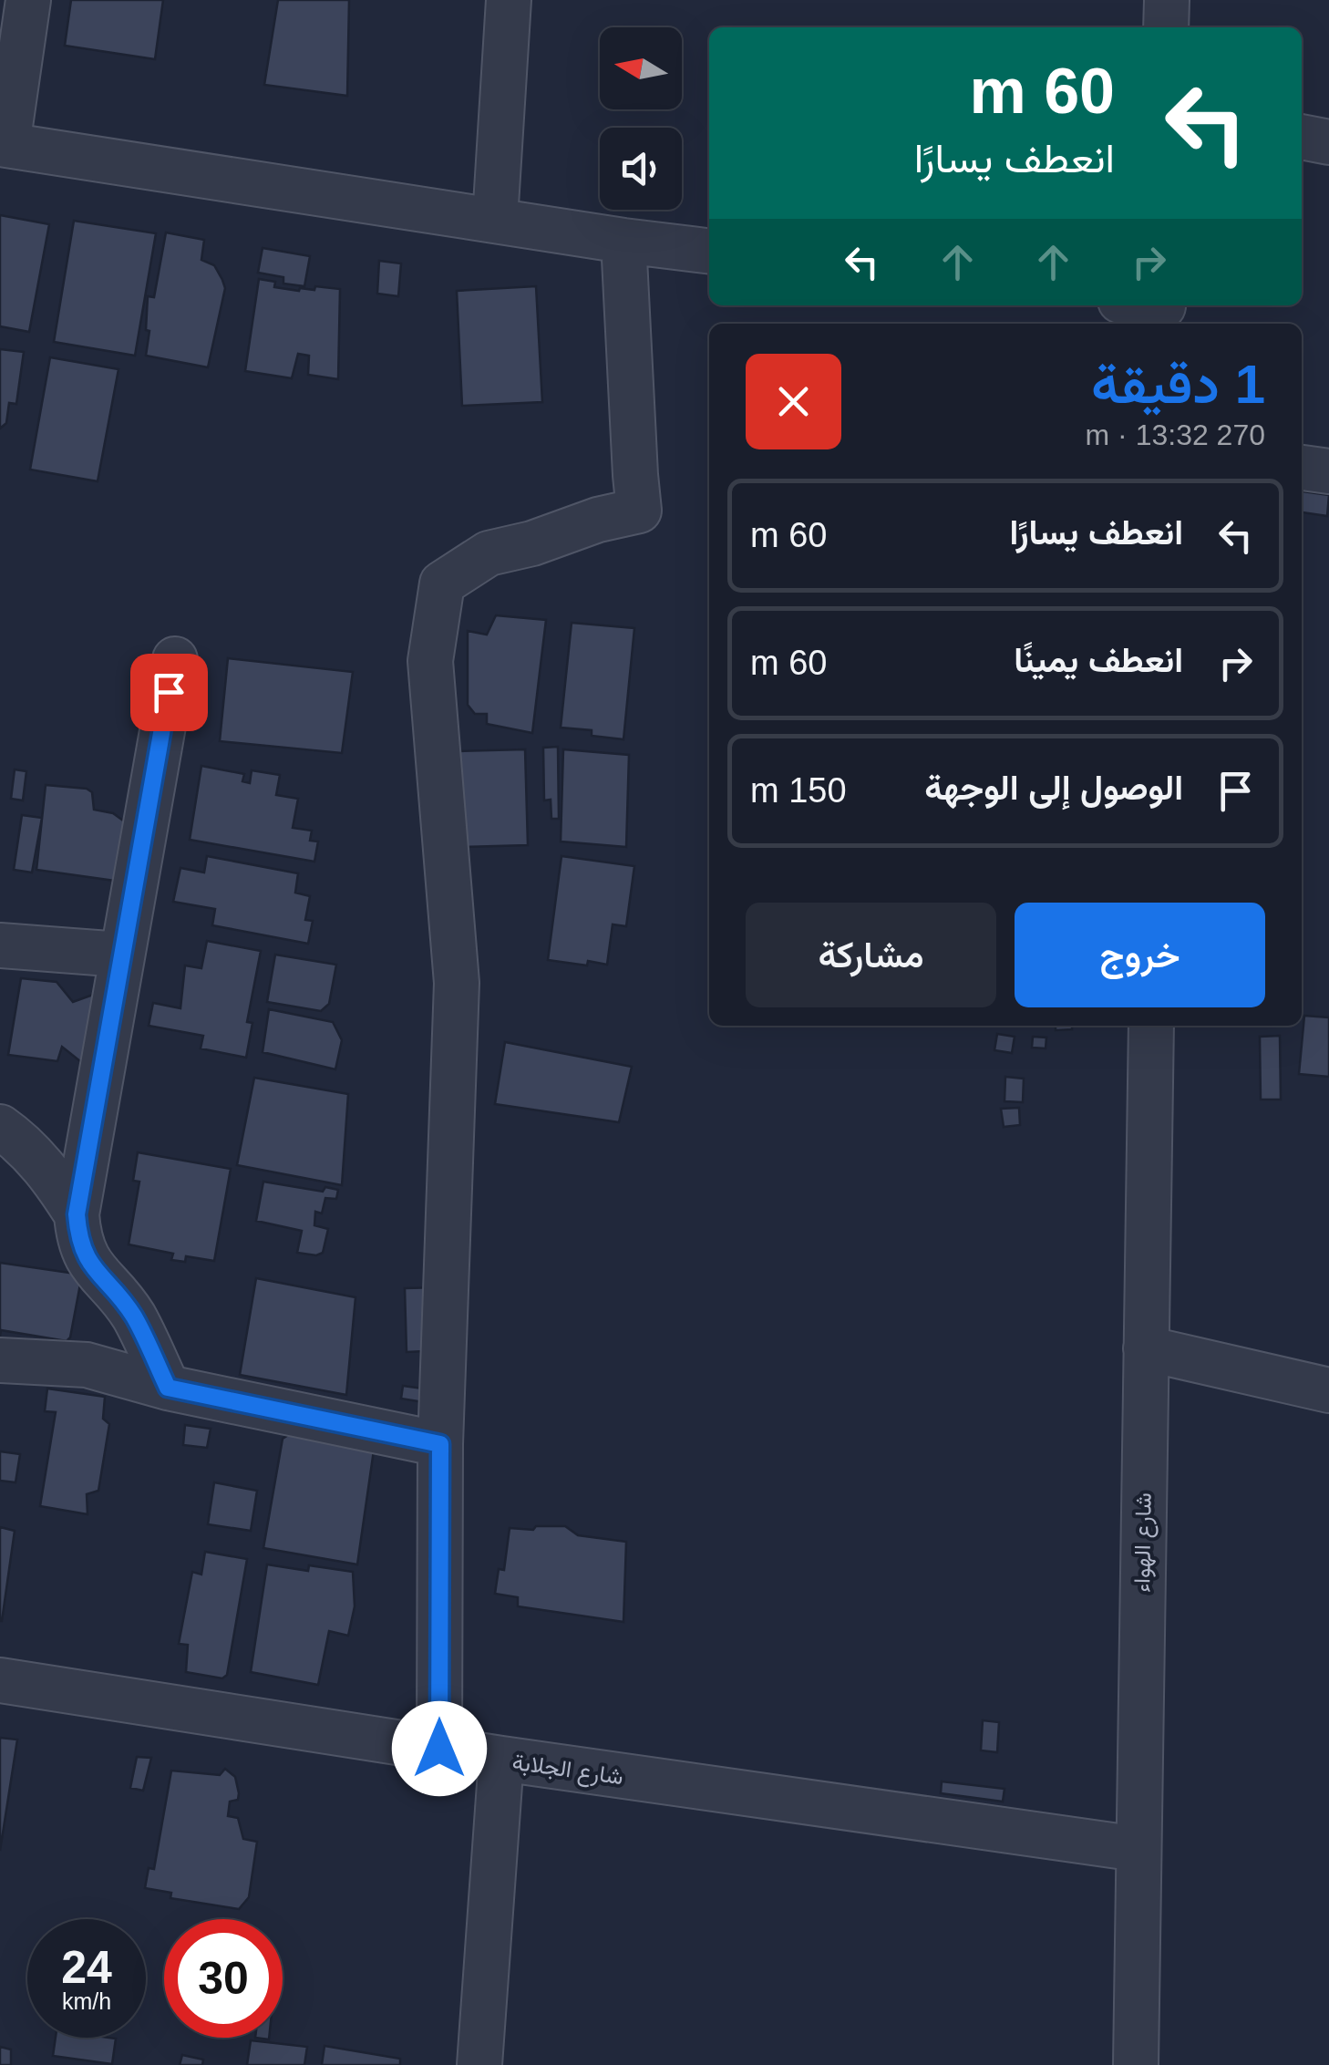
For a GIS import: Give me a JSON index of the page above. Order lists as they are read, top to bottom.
{
  "streets": {
    "street": ["شارع الهواء", "شارع الجلابة"]
  },
  "crossings": [
    ["شارع الهواء", "شارع الجلابة"]
  ],
  "north": "left",
  "page": {
    "turn": ["60 m", "انعطف يسارًا"],
    "heading": ["1 دقيقة", "270 m · 13:32"],
    "list": [
      {
        "name": "انعطف يسارًا",
        "value": "60 m"
      },
      {
        "name": "انعطف يمينًا",
        "value": "60 m"
      },
      {
        "name": "الوصول إلى الوجهة",
        "value": "150 m"
      }
    ],
    "buttons": ["خروج", "مشاركة"],
    "speed": "24 km/h",
    "limit": "30"
  }
}
